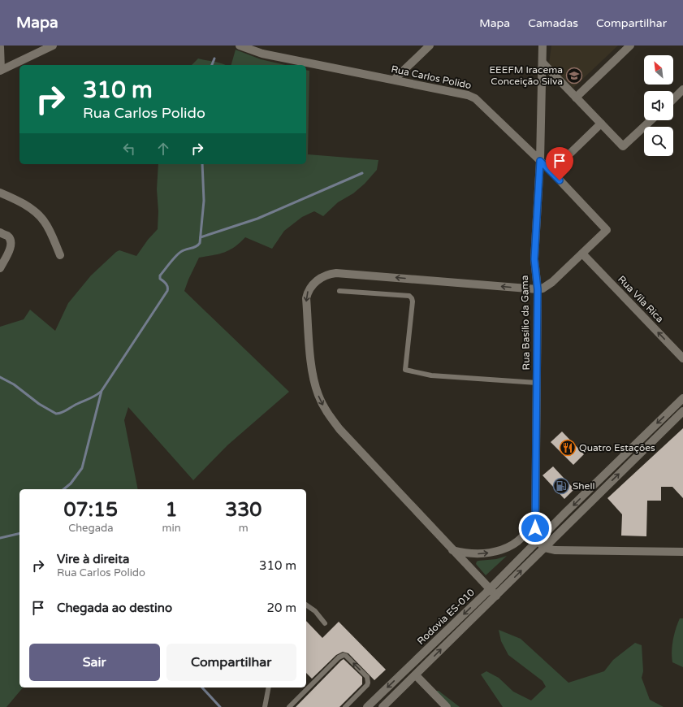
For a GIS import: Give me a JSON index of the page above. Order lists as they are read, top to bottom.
{
  "streets": {
    "street": [
      "Rua Carlos Polido",
      "Rua Vila Rica",
      "Rua Basílio da Gama",
      "Rodovia ES-010"
    ]
  },
  "crossings": [
    ["Rua Carlos Polido", "Rua Vila Rica"],
    ["Rua Carlos Polido", "Rua Basílio da Gama"],
    ["Rua Basílio da Gama", "Rodovia ES-010"]
  ],
  "one_way": ["Rua Vila Rica"],
  "places": {
    "school or university": ["EEEFM Iracema Conceição Silva"],
    "restaurant": ["Quatro Estações"],
    "fuel station": ["Shell"]
  },
  "north": "top left",
  "page": {
    "header": "Mapa",
    "nav": ["Mapa", "Camadas", "Compartilhar"],
    "turn": ["310 m", "Rua Carlos Polido"],
    "eta": [
      "07:15",
      "Chegada",
      "1",
      "min",
      "330",
      "m"
    ],
    "list": [
      {
        "name": "Vire à direita",
        "note": "Rua Carlos Polido",
        "value": "310 m"
      },
      {
        "name": "Chegada ao destino",
        "value": "20 m"
      }
    ],
    "buttons": ["Sair", "Compartilhar"]
  }
}
